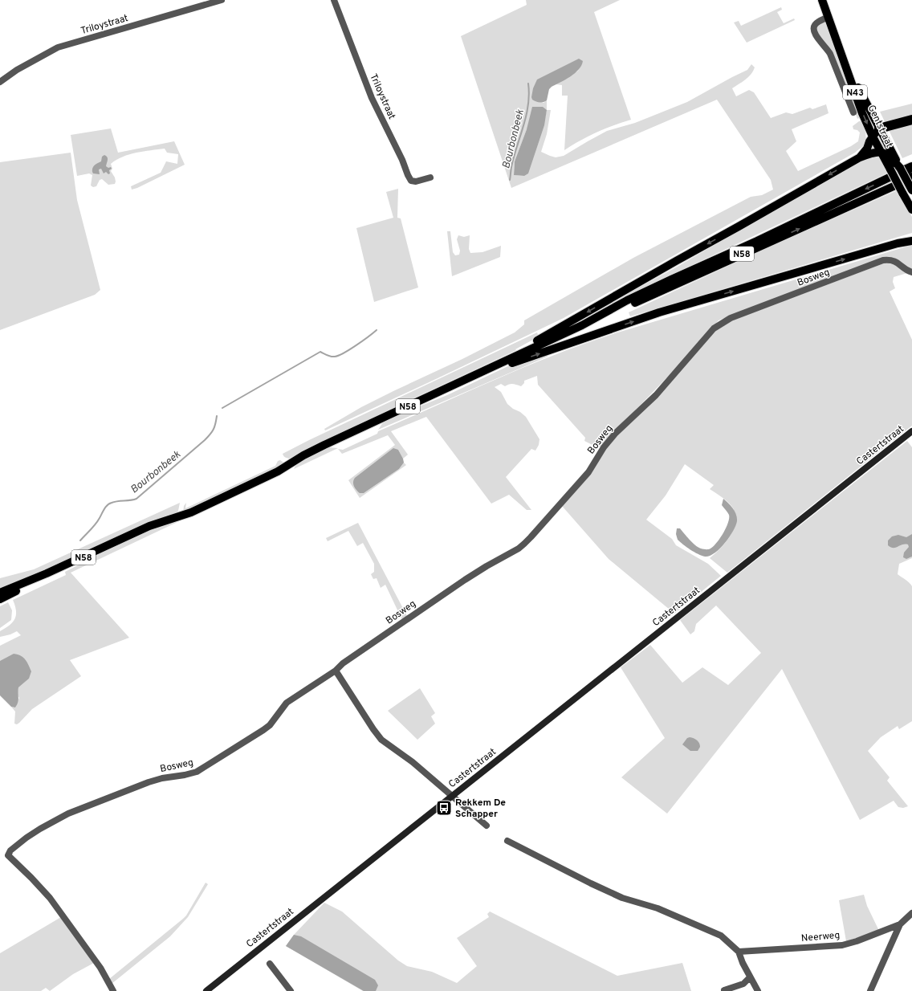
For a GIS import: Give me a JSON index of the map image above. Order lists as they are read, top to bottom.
{
  "streets": {
    "highway": ["N58"],
    "main road": ["N43", "Gentstraat", "Castertstraat"],
    "street": ["Triloystraat", "Bosweg", "Neerweg"]
  },
  "crossings": [
    ["N43", "Gentstraat"],
    ["N43", "N58"],
    ["Gentstraat", "N58"],
    ["Bosweg", "Castertstraat"]
  ],
  "water": ["Bourbonbeek"],
  "places": {
    "bus stop": ["Rekkem De Schapper"]
  }
}
